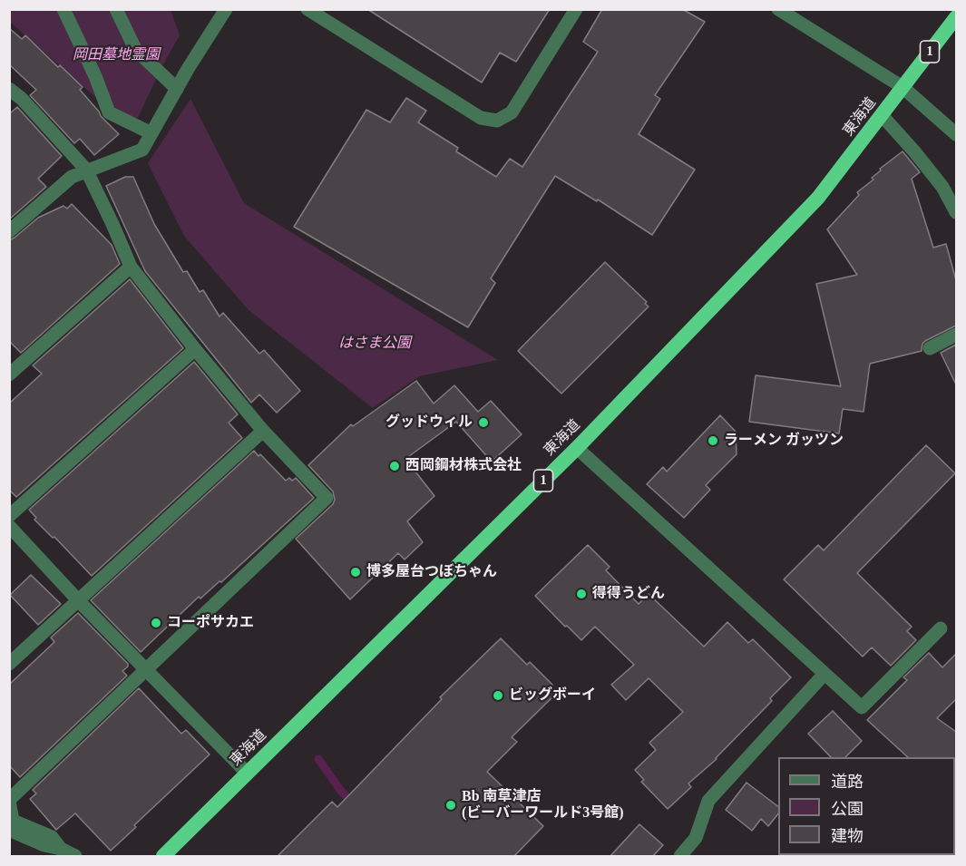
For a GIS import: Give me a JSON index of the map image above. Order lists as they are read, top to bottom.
{
  "streets": {
    "highway": ["1", "東海道"]
  },
  "parks": ["岡田墓地霊園", "はさま公園"],
  "places": [
    "グッドウィル",
    "ラーメン ガッツン",
    "西岡鋼材株式会社",
    "博多屋台つぼちゃん",
    "得得うどん",
    "コーポサカエ",
    "ビッグボーイ",
    "Bb 南草津店 (ビーバーワールド3号館)"
  ],
  "legend": ["道路", "公園", "建物"]
}
